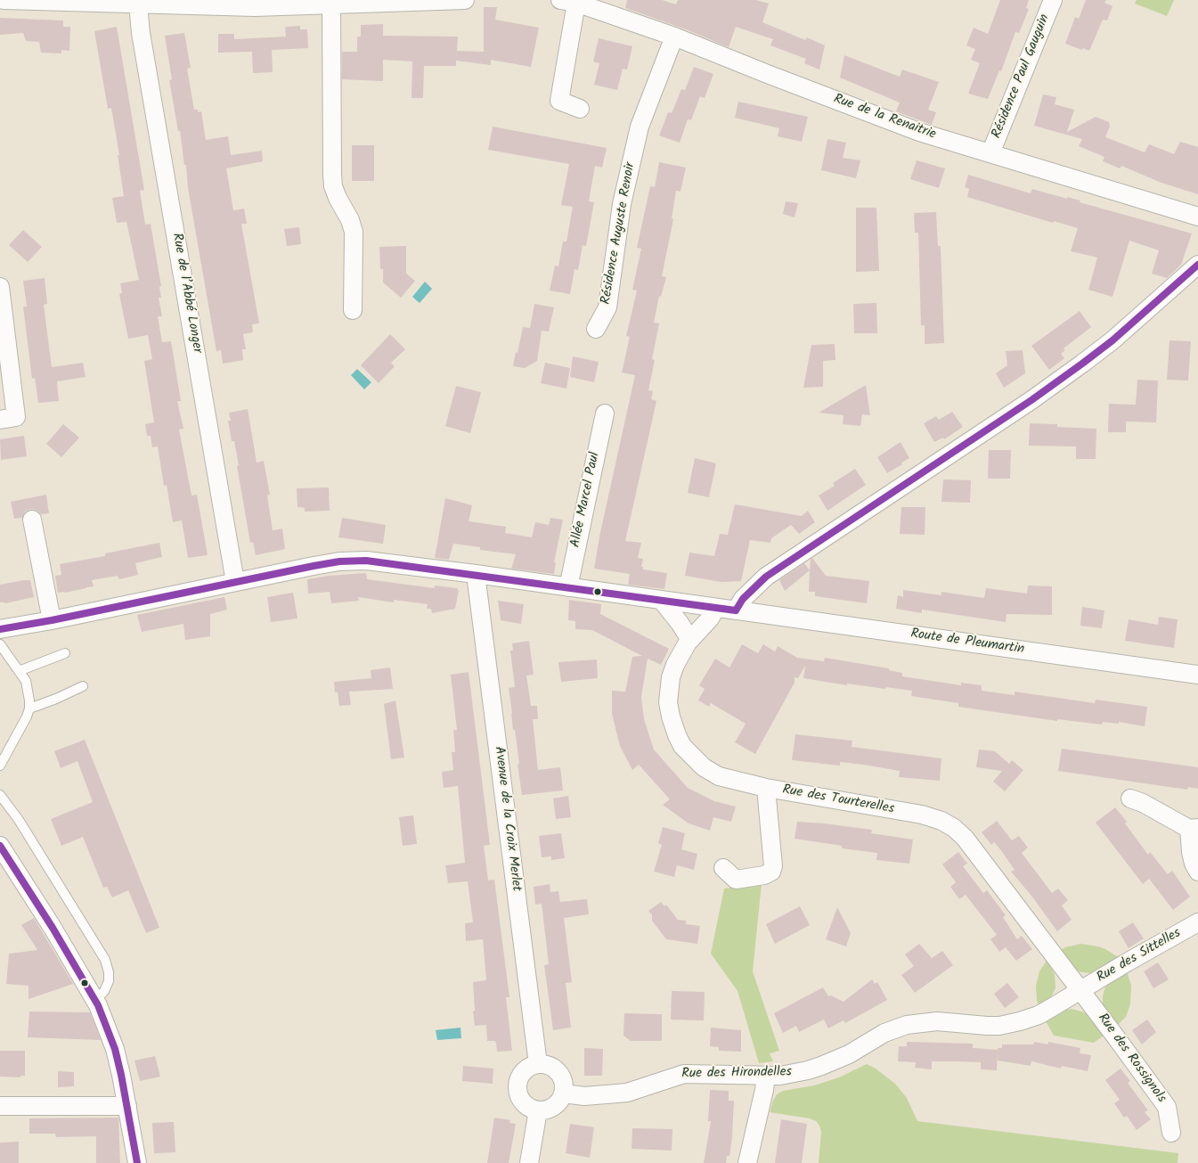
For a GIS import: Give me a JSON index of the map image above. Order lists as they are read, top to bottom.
{
  "streets": {
    "street": [
      "Résidence Paul Gauguin",
      "Rue de la Renaitrie",
      "Résidence Auguste Renoir",
      "Rue de l’Abbé Longer",
      "Allée Marcel Paul",
      "Route de Pleumartin",
      "Rue des Tourterelles",
      "Avenue de la Croix Merlet",
      "Rue des Sittelles",
      "Rue des Rossignols",
      "Rue des Hirondelles"
    ]
  },
  "crossings": [
    ["Résidence Paul Gauguin", "Rue de la Renaitrie"],
    ["Rue de la Renaitrie", "Résidence Auguste Renoir"],
    ["Rue de l’Abbé Longer", "Route de Pleumartin"],
    ["Allée Marcel Paul", "Route de Pleumartin"],
    ["Route de Pleumartin", "Rue des Tourterelles"],
    ["Route de Pleumartin", "Avenue de la Croix Merlet"],
    ["Rue des Tourterelles", "Rue des Sittelles"],
    ["Rue des Tourterelles", "Rue des Rossignols"],
    ["Rue des Tourterelles", "Rue des Hirondelles"],
    ["Avenue de la Croix Merlet", "Rue des Hirondelles"],
    ["Rue des Sittelles", "Rue des Rossignols"],
    ["Rue des Sittelles", "Rue des Hirondelles"],
    ["Rue des Rossignols", "Rue des Hirondelles"]
  ]
}
